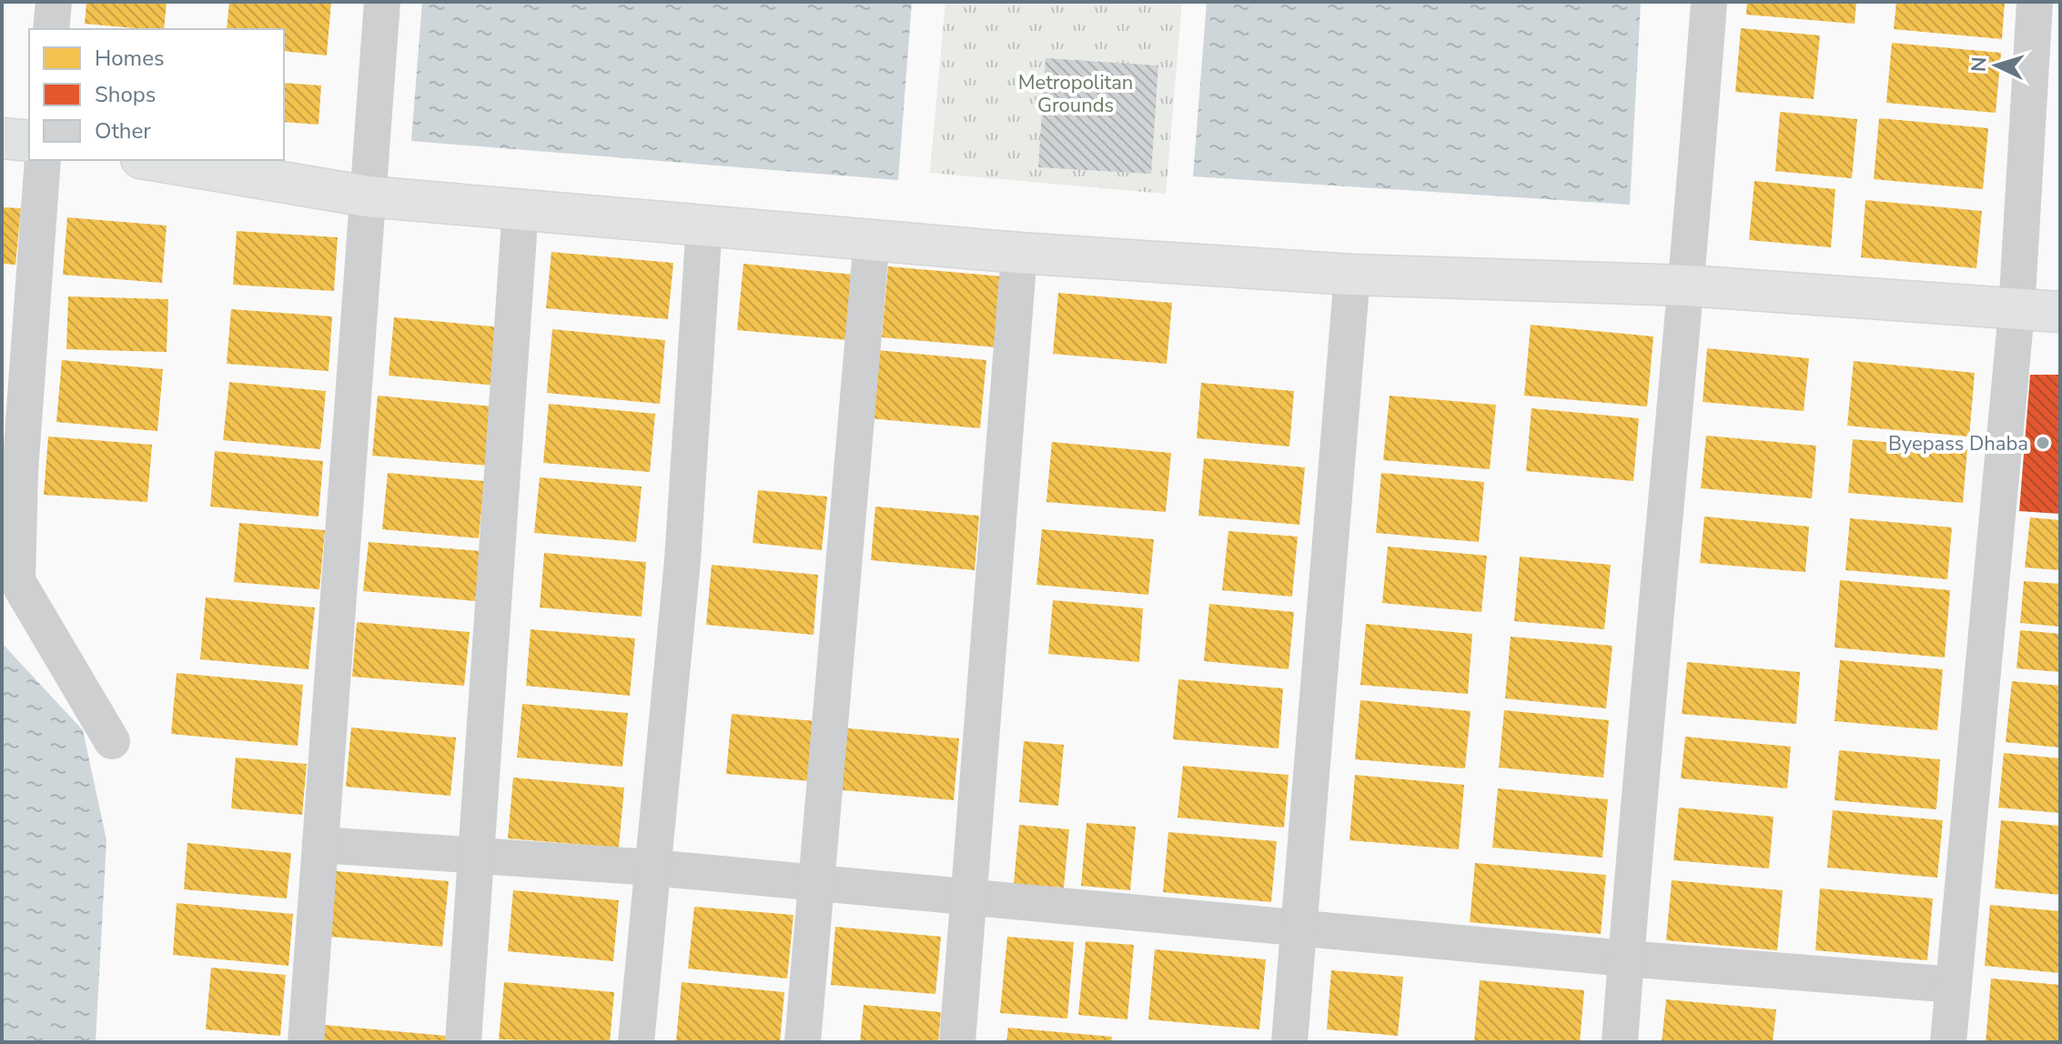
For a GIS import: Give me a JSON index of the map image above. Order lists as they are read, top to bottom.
{
  "parks": ["Metropolitan Grounds"],
  "places": ["Byepass Dhaba"],
  "legend": ["Homes", "Shops", "Other"],
  "north": "left"
}
